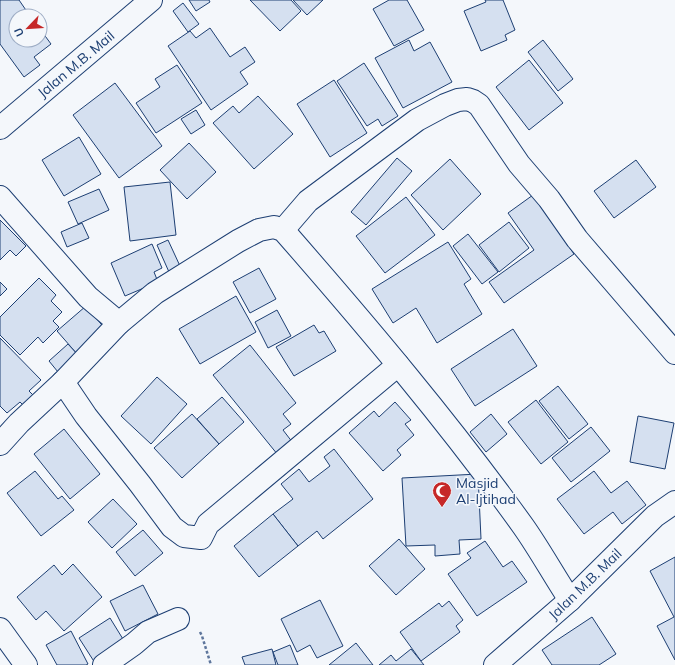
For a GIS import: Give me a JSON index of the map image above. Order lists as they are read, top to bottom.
{
  "streets": {
    "street": ["Jalan M.B. Mail"]
  },
  "places": {
    "mosque": ["Masjid Al-Ijtihad"]
  },
  "north": "bottom left"
}
